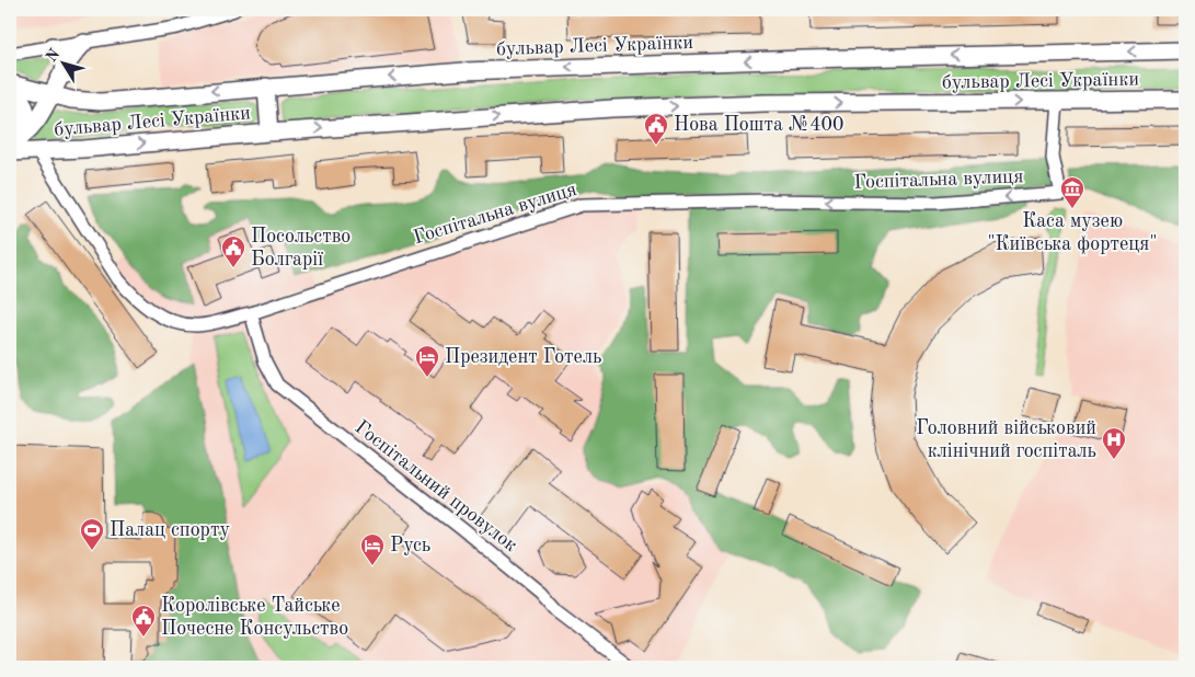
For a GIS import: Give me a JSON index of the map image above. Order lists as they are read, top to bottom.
{
  "streets": {
    "main road": ["бульвар Лесі Українки"],
    "street": ["Госпітальна вулиця", "Госпітальний провулок"]
  },
  "crossings": [
    ["бульвар Лесі Українки", "Госпітальна вулиця"],
    ["Госпітальна вулиця", "Госпітальний провулок"]
  ],
  "one_way": ["Госпітальна вулиця"],
  "places": {
    "public building": ["Нова Пошта №400", "Посольство Болгарії", "Королівське Тайське Почесне Консульство"],
    "museum": ["Каса музею \"Київська фортеця\""],
    "hotel": ["Президент Готель", "Русь"],
    "hospital": ["Головний військовий клінічний госпіталь"],
    "sports": ["Палац спорту"]
  },
  "north": "top left"
}
